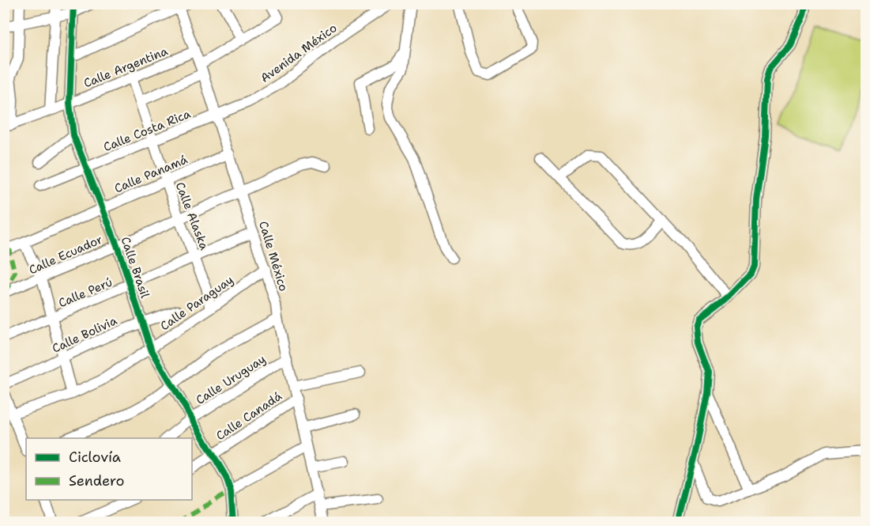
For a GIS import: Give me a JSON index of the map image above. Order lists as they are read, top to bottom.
{
  "streets": {
    "street": [
      "Avenida México",
      "Calle Argentina",
      "Calle Costa Rica",
      "Calle Panamá",
      "Calle Alaska",
      "Calle Ecuador",
      "Calle México",
      "Calle Brasil",
      "Calle Perú",
      "Calle Paraguay",
      "Calle Bolivia",
      "Calle Uruguay",
      "Calle Canadá"
    ]
  },
  "crossings": [
    ["Avenida México", "Calle Costa Rica"],
    ["Avenida México", "Calle México"],
    ["Calle Argentina", "Calle Alaska"],
    ["Calle Argentina", "Calle México"],
    ["Calle Argentina", "Calle Brasil"],
    ["Calle Costa Rica", "Calle Alaska"],
    ["Calle Costa Rica", "Calle México"],
    ["Calle Costa Rica", "Calle Brasil"],
    ["Calle Panamá", "Calle Alaska"],
    ["Calle Panamá", "Calle México"],
    ["Calle Panamá", "Calle Brasil"],
    ["Calle Alaska", "Calle Ecuador"],
    ["Calle Alaska", "Calle Perú"],
    ["Calle Alaska", "Calle Paraguay"],
    ["Calle Ecuador", "Calle México"],
    ["Calle Ecuador", "Calle Brasil"],
    ["Calle México", "Calle Perú"],
    ["Calle México", "Calle Paraguay"],
    ["Calle México", "Calle Uruguay"],
    ["Calle México", "Calle Canadá"],
    ["Calle Brasil", "Calle Perú"],
    ["Calle Brasil", "Calle Paraguay"],
    ["Calle Brasil", "Calle Bolivia"],
    ["Calle Brasil", "Calle Uruguay"],
    ["Calle Brasil", "Calle Canadá"]
  ],
  "legend": ["Ciclovía", "Sendero"]
}
